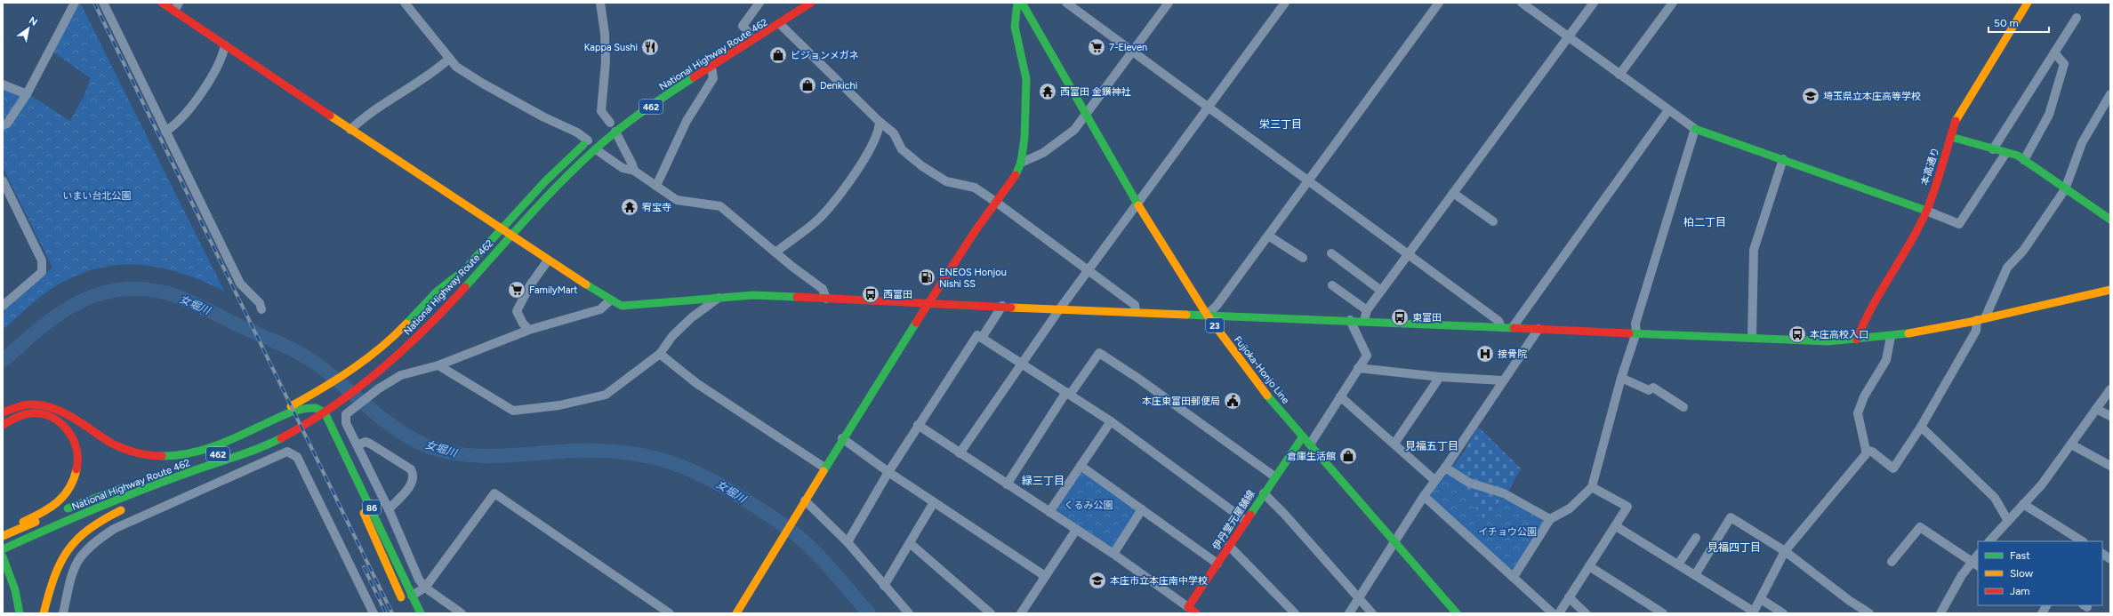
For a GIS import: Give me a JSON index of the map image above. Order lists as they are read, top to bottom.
{
  "streets": {
    "main road": [
      "National Highway Route 462",
      "462",
      "本高通り",
      "23",
      "Fujioka-Honjo Line",
      "86",
      "伊丹堂元屋舗線"
    ]
  },
  "crossings": [
    ["National Highway Route 462", "86"],
    ["Fujioka-Honjo Line", "伊丹堂元屋舗線"]
  ],
  "districts": [
    "栄三丁目",
    "柏二丁目",
    "見福五丁目",
    "緑三丁目",
    "見福四丁目"
  ],
  "water": ["女堀川"],
  "parks": ["いまい台北公園", "くるみ公園", "イチョウ公園"],
  "places": {
    "restaurant": ["Kappa Sushi"],
    "supermarket": ["7-Eleven", "FamilyMart"],
    "shop": ["ビジョンメガネ", "Denkichi", "倉庫生活館"],
    "temple": ["西富田 金鑚神社", "宥宝寺"],
    "school or university": ["埼玉県立本庄高等学校", "本庄市立本庄南中学校"],
    "fuel station": ["ENEOS Honjou Nishi SS"],
    "bus stop": ["西富田", "東富田", "本庄高校入口"],
    "hospital": ["接骨院"],
    "public building": ["本庄東富田郵便局"]
  },
  "legend": ["Fast", "Slow", "Jam"],
  "scale_bar": "50 m",
  "north": "top right"
}
